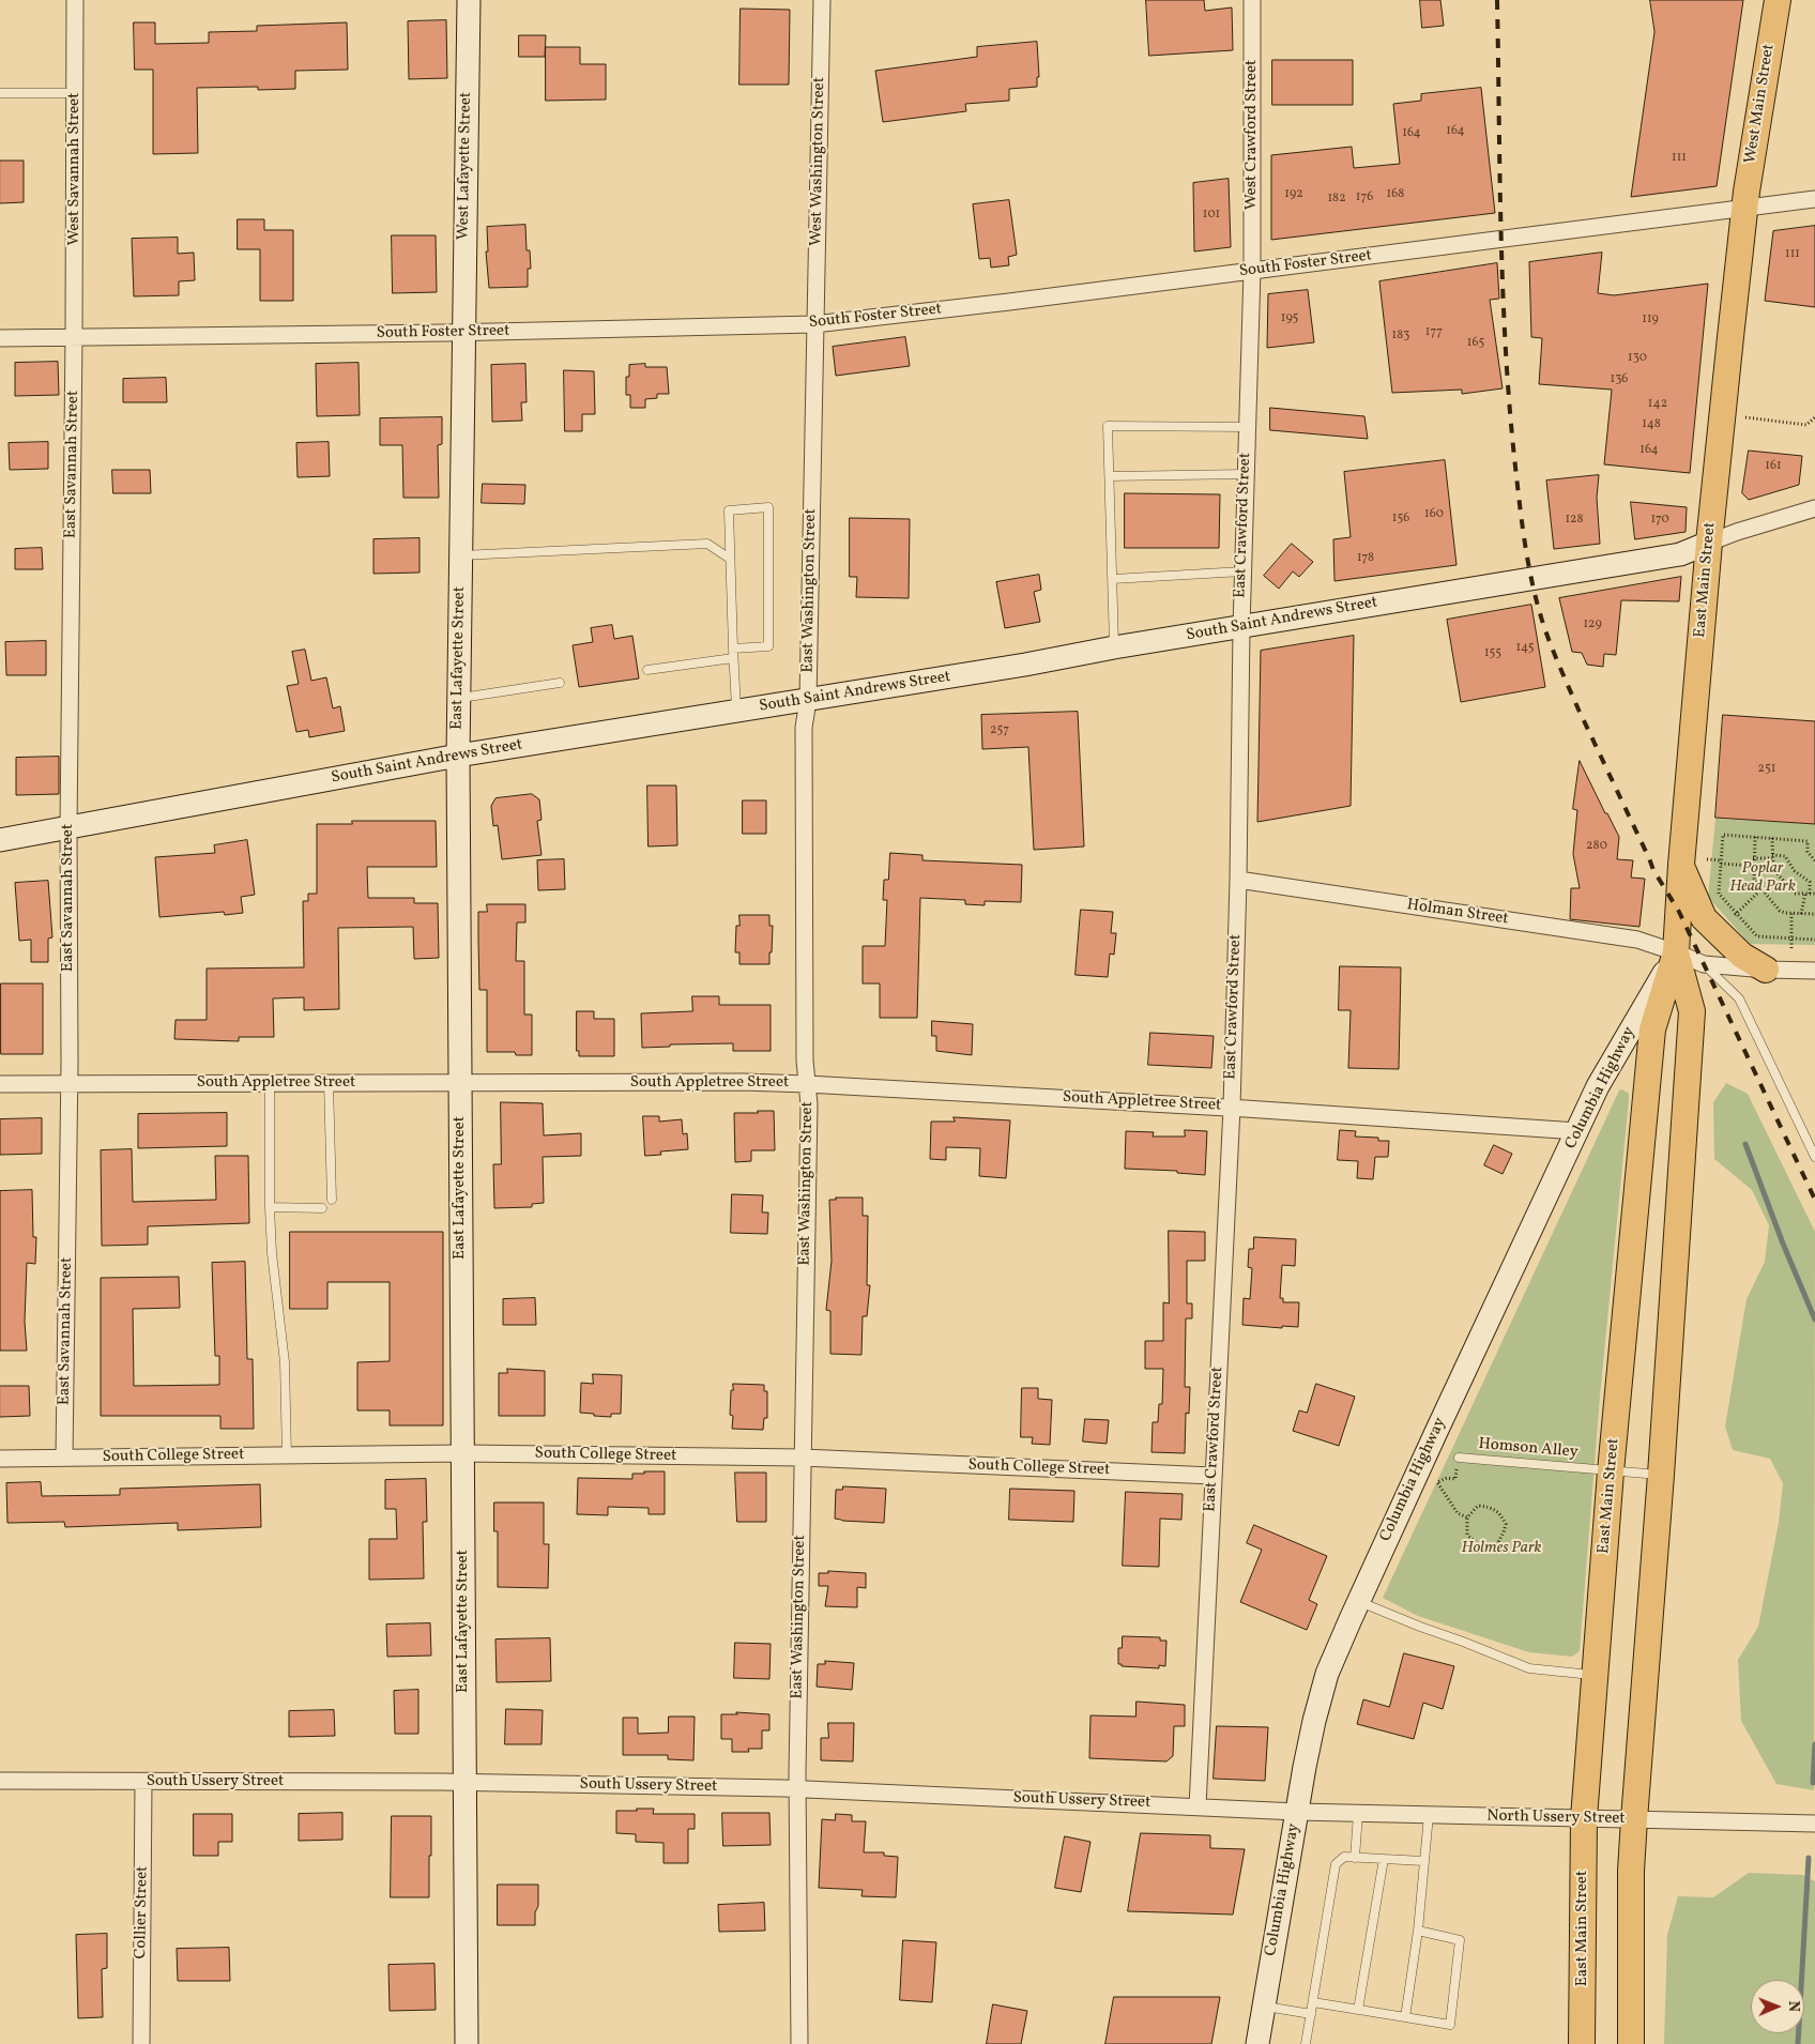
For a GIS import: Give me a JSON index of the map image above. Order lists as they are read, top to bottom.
{
  "streets": {
    "main road": ["West Main Street", "East Main Street"],
    "street": [
      "West Crawford Street",
      "West Washington Street",
      "West Lafayette Street",
      "West Savannah Street",
      "South Foster Street",
      "East Savannah Street",
      "East Crawford Street",
      "East Washington Street",
      "South Saint Andrews Street",
      "East Lafayette Street",
      "Holman Street",
      "South Appletree Street",
      "Columbia Highway",
      "South College Street",
      "South Ussery Street",
      "North Ussery Street",
      "Collier Street"
    ],
    "lane": ["Homson Alley"]
  },
  "crossings": [
    ["West Main Street", "South Foster Street"],
    ["West Main Street", "East Main Street"],
    ["West Crawford Street", "South Foster Street"],
    ["West Crawford Street", "East Crawford Street"],
    ["West Washington Street", "South Foster Street"],
    ["West Washington Street", "East Washington Street"],
    ["West Lafayette Street", "South Foster Street"],
    ["West Lafayette Street", "East Lafayette Street"],
    ["West Savannah Street", "South Foster Street"],
    ["West Savannah Street", "East Savannah Street"],
    ["South Foster Street", "East Savannah Street"],
    ["South Foster Street", "East Crawford Street"],
    ["South Foster Street", "East Main Street"],
    ["South Foster Street", "East Washington Street"],
    ["South Foster Street", "East Lafayette Street"],
    ["East Savannah Street", "South Saint Andrews Street"],
    ["East Savannah Street", "South Appletree Street"],
    ["East Savannah Street", "South College Street"],
    ["East Crawford Street", "South Saint Andrews Street"],
    ["East Crawford Street", "Holman Street"],
    ["East Crawford Street", "South Appletree Street"],
    ["East Crawford Street", "South College Street"],
    ["East Crawford Street", "South Ussery Street"],
    ["East Main Street", "South Saint Andrews Street"],
    ["East Main Street", "Holman Street"],
    ["East Main Street", "Columbia Highway"],
    ["East Main Street", "Homson Alley"],
    ["East Main Street", "North Ussery Street"],
    ["East Washington Street", "South Saint Andrews Street"],
    ["East Washington Street", "South Appletree Street"],
    ["East Washington Street", "South College Street"],
    ["East Washington Street", "South Ussery Street"],
    ["South Saint Andrews Street", "East Lafayette Street"],
    ["East Lafayette Street", "South Appletree Street"],
    ["East Lafayette Street", "South College Street"],
    ["East Lafayette Street", "South Ussery Street"],
    ["Holman Street", "Columbia Highway"],
    ["South Appletree Street", "Columbia Highway"],
    ["Columbia Highway", "South Ussery Street"],
    ["Columbia Highway", "North Ussery Street"],
    ["South Ussery Street", "North Ussery Street"],
    ["South Ussery Street", "Collier Street"]
  ],
  "parks": ["Poplar Head Park", "Holmes Park"],
  "house_numbers": [
    "164",
    "164",
    "111",
    "192",
    "168",
    "176",
    "182",
    "101",
    "111",
    "195",
    "119",
    "177",
    "183",
    "165",
    "130",
    "136",
    "142",
    "148",
    "164",
    "161",
    "160",
    "156",
    "128",
    "170",
    "178",
    "129",
    "145",
    "155",
    "257",
    "251",
    "280"
  ],
  "north": "right"
}
